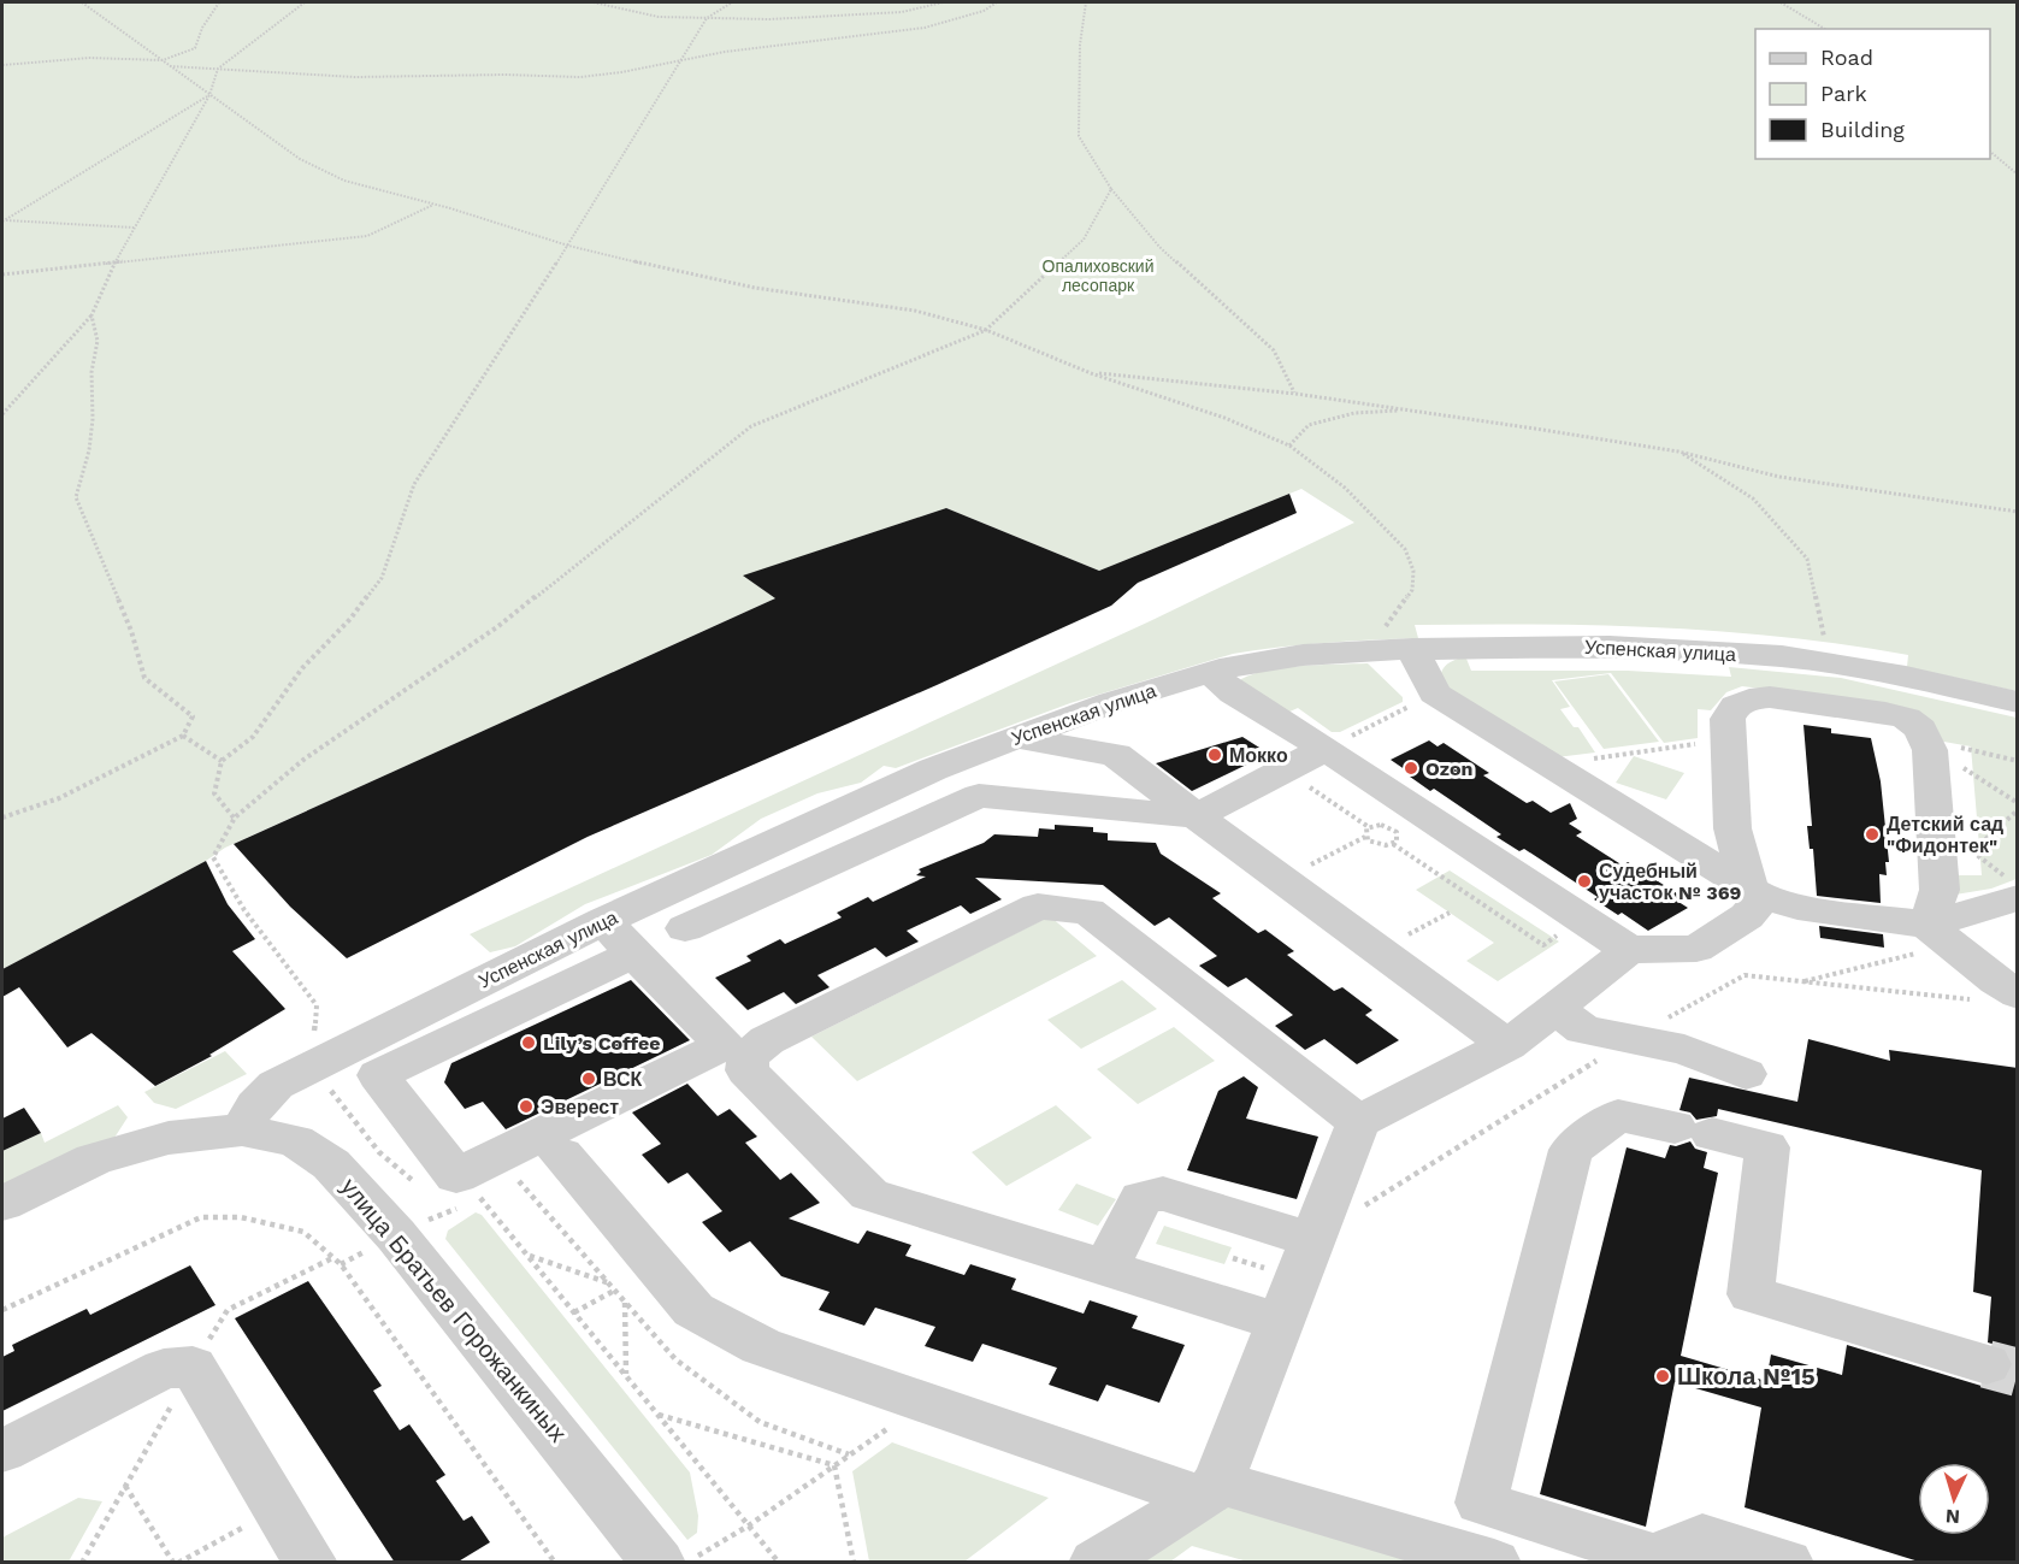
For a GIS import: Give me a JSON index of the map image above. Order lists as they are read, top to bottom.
{
  "streets": {
    "street": ["Успенская улица", "улица Братьев Горожанкиных"]
  },
  "crossings": [
    ["Успенская улица", "улица Братьев Горожанкиных"]
  ],
  "parks": ["Опалиховский лесопарк"],
  "places": [
    "Мокко",
    "Ozon",
    "Детский сад \"Фидонтек\"",
    "Судебный участок № 369",
    "Lily’s Coffee",
    "ВСК",
    "Эверест",
    "Школа №15"
  ],
  "legend": ["Road", "Park", "Building"],
  "north": "bottom"
}
